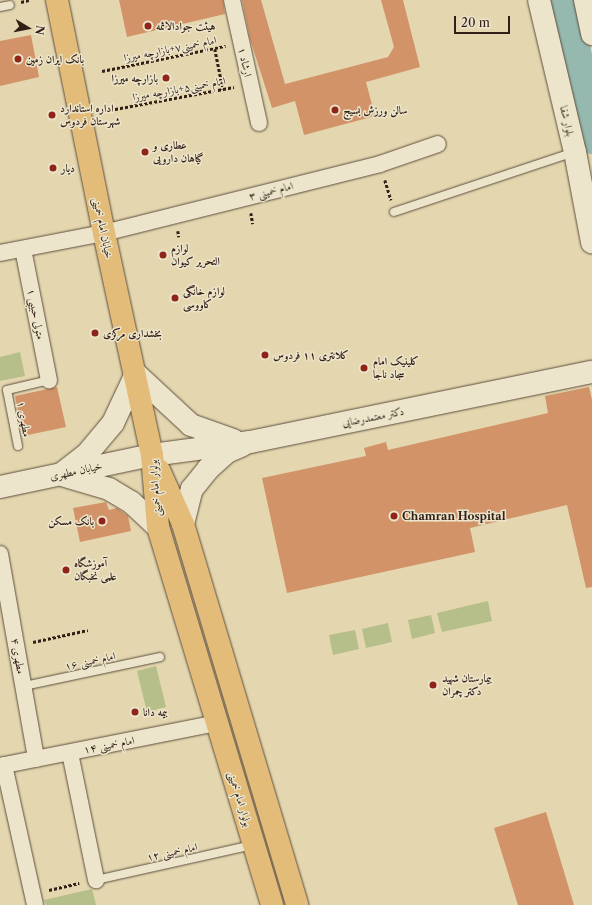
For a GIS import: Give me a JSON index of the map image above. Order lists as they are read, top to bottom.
{
  "streets": {
    "main road": [
      "بلوار شفا",
      "خیابان امام خمینی",
      "دکتر معتمد‌رضایی",
      "خیابان مطهری",
      "بولوار امام خمینی"
    ],
    "street": [
      "ارشاد ۱",
      "امام خمینی ۳",
      "متولی حبیبی ۱",
      "مطهری ۴",
      "امام خمینی ۱۴"
    ],
    "lane": ["مطهری ۱", "امام خمینی ۱۶", "امام خمینی ۱۲"],
    "path": ["امام خمینی۷+بازارچه میرزا", "امام خمینی۵+بازارچه میرزا"]
  },
  "crossings": [
    ["امام خمینی۷+بازارچه میرزا", "ارشاد ۱"],
    ["ارشاد ۱", "امام خمینی۵+بازارچه میرزا"],
    ["امام خمینی ۳", "خیابان امام خمینی"],
    ["امام خمینی ۳", "متولی حبیبی ۱"],
    ["خیابان امام خمینی", "دکتر معتمد‌رضایی"],
    ["خیابان امام خمینی", "خیابان مطهری"],
    ["خیابان امام خمینی", "بولوار امام خمینی"],
    ["متولی حبیبی ۱", "مطهری ۱"],
    ["دکتر معتمد‌رضایی", "خیابان مطهری"],
    ["دکتر معتمد‌رضایی", "بولوار امام خمینی"],
    ["خیابان مطهری", "بولوار امام خمینی"],
    ["بولوار امام خمینی", "امام خمینی ۱۴"],
    ["بولوار امام خمینی", "امام خمینی ۱۲"],
    ["مطهری ۴", "امام خمینی ۱۶"],
    ["مطهری ۴", "امام خمینی ۱۴"]
  ],
  "places": [
    "هيئت جوادالائمه",
    "بانک ایران زمین",
    "بازارچه میرزا",
    "سالن ورزش بسیج",
    "اداره استاندارد شهرستان فردوس",
    "عطاری و گیاهان دارویی",
    "دیار",
    "لوازم التحریر کیوان",
    "لوازم خانگی کاووسی",
    "بخشداری مرکزی",
    "کلانتری ۱۱ فردوس",
    "کلینیک امام سجاد ناجا",
    "Chamran Hospital",
    "بانک مسکن",
    "آموزشگاه علمی نخبگان",
    "بیمارستان شهید دکتر چمران",
    "بیمه دانا"
  ],
  "scale_bar": "20 m",
  "north": "right"
}
